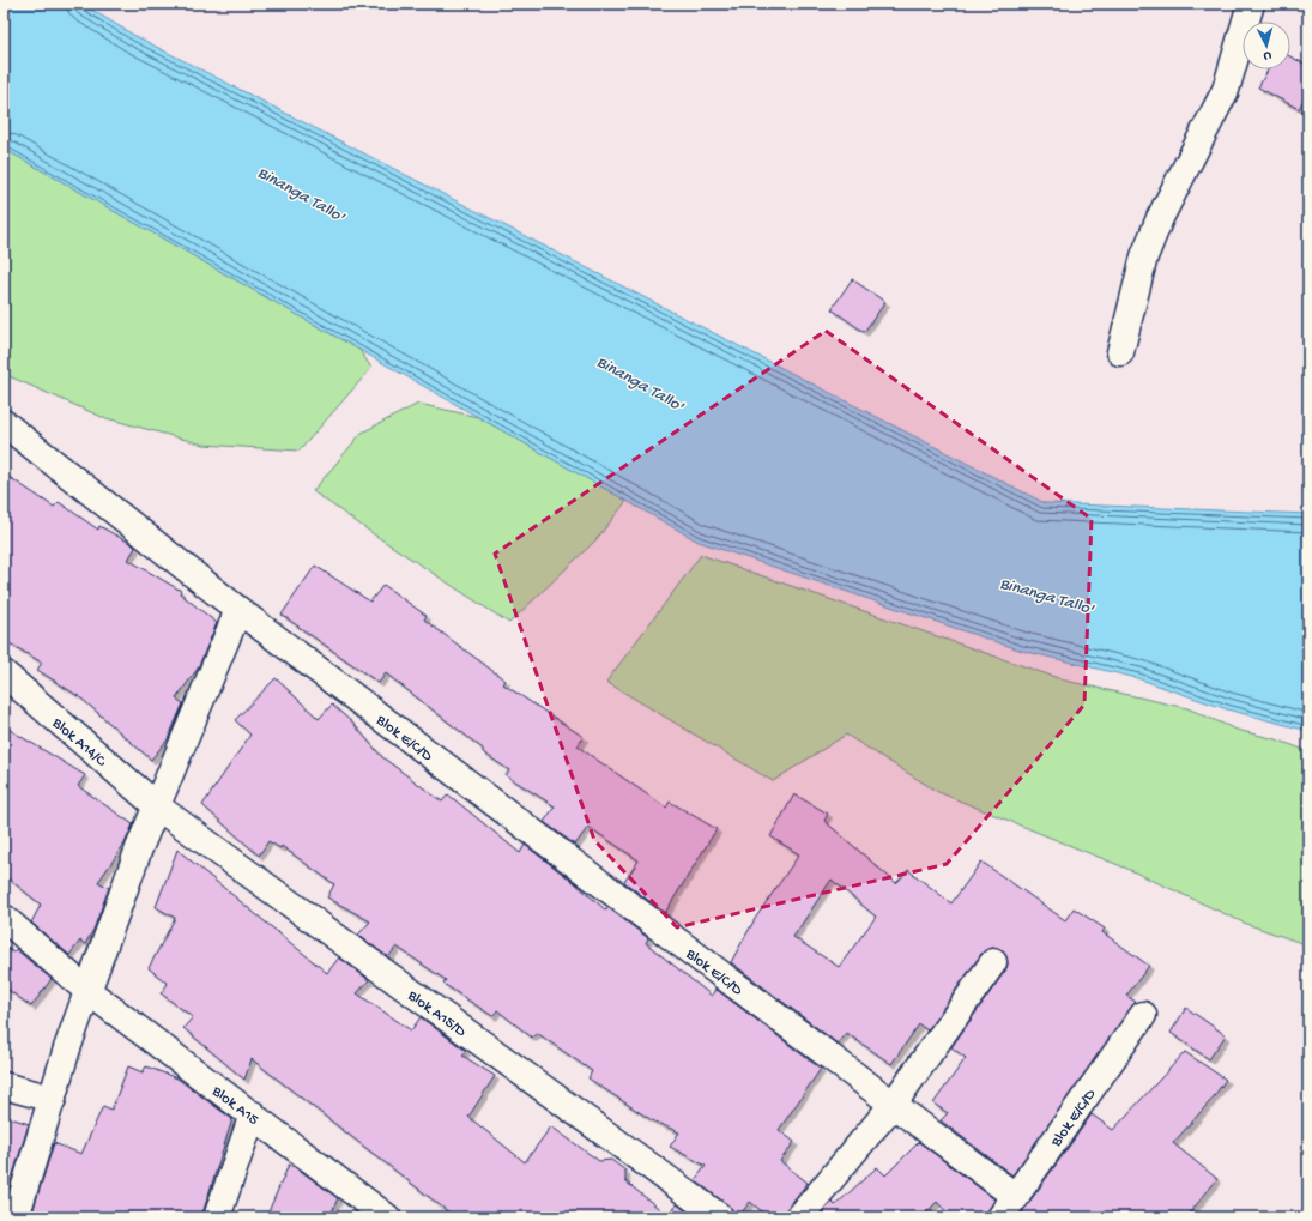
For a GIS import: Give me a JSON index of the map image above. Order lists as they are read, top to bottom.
{
  "streets": {
    "street": [
      "Blok E/C/D",
      "Blok A14/C",
      "Blok A15/D",
      "Blok A15"
    ]
  },
  "crossings": [
    ["Blok A14/C", "Blok A15/D"]
  ],
  "water": ["Binanga Tallo'"],
  "north": "bottom"
}
